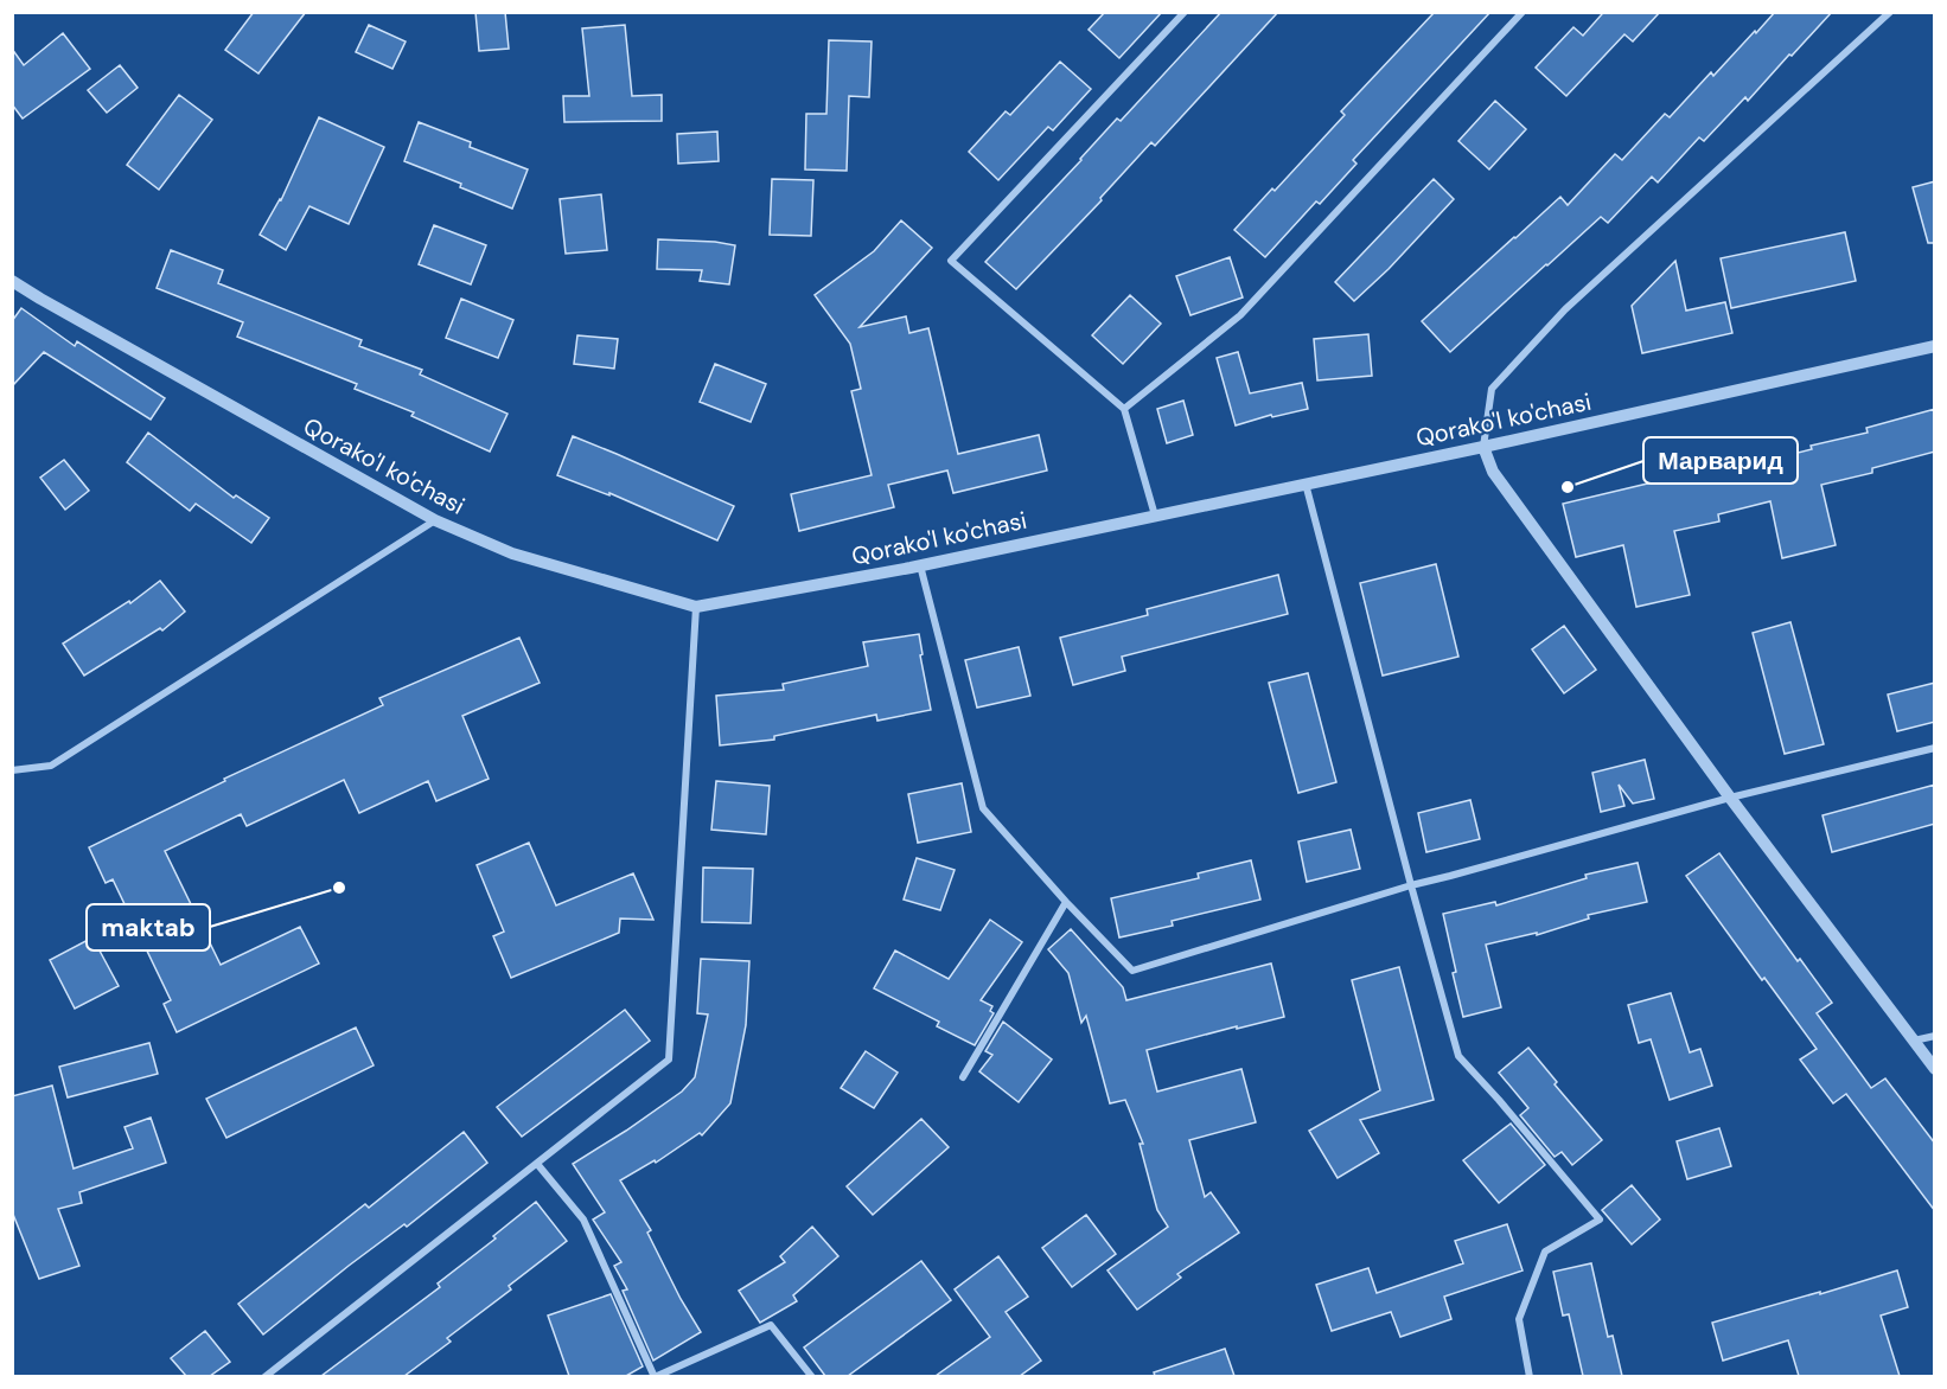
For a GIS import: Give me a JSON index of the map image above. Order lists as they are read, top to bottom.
{
  "streets": {
    "street": ["Qorako'l ko'chasi"]
  },
  "places": ["Марварид", "maktab"]
}
